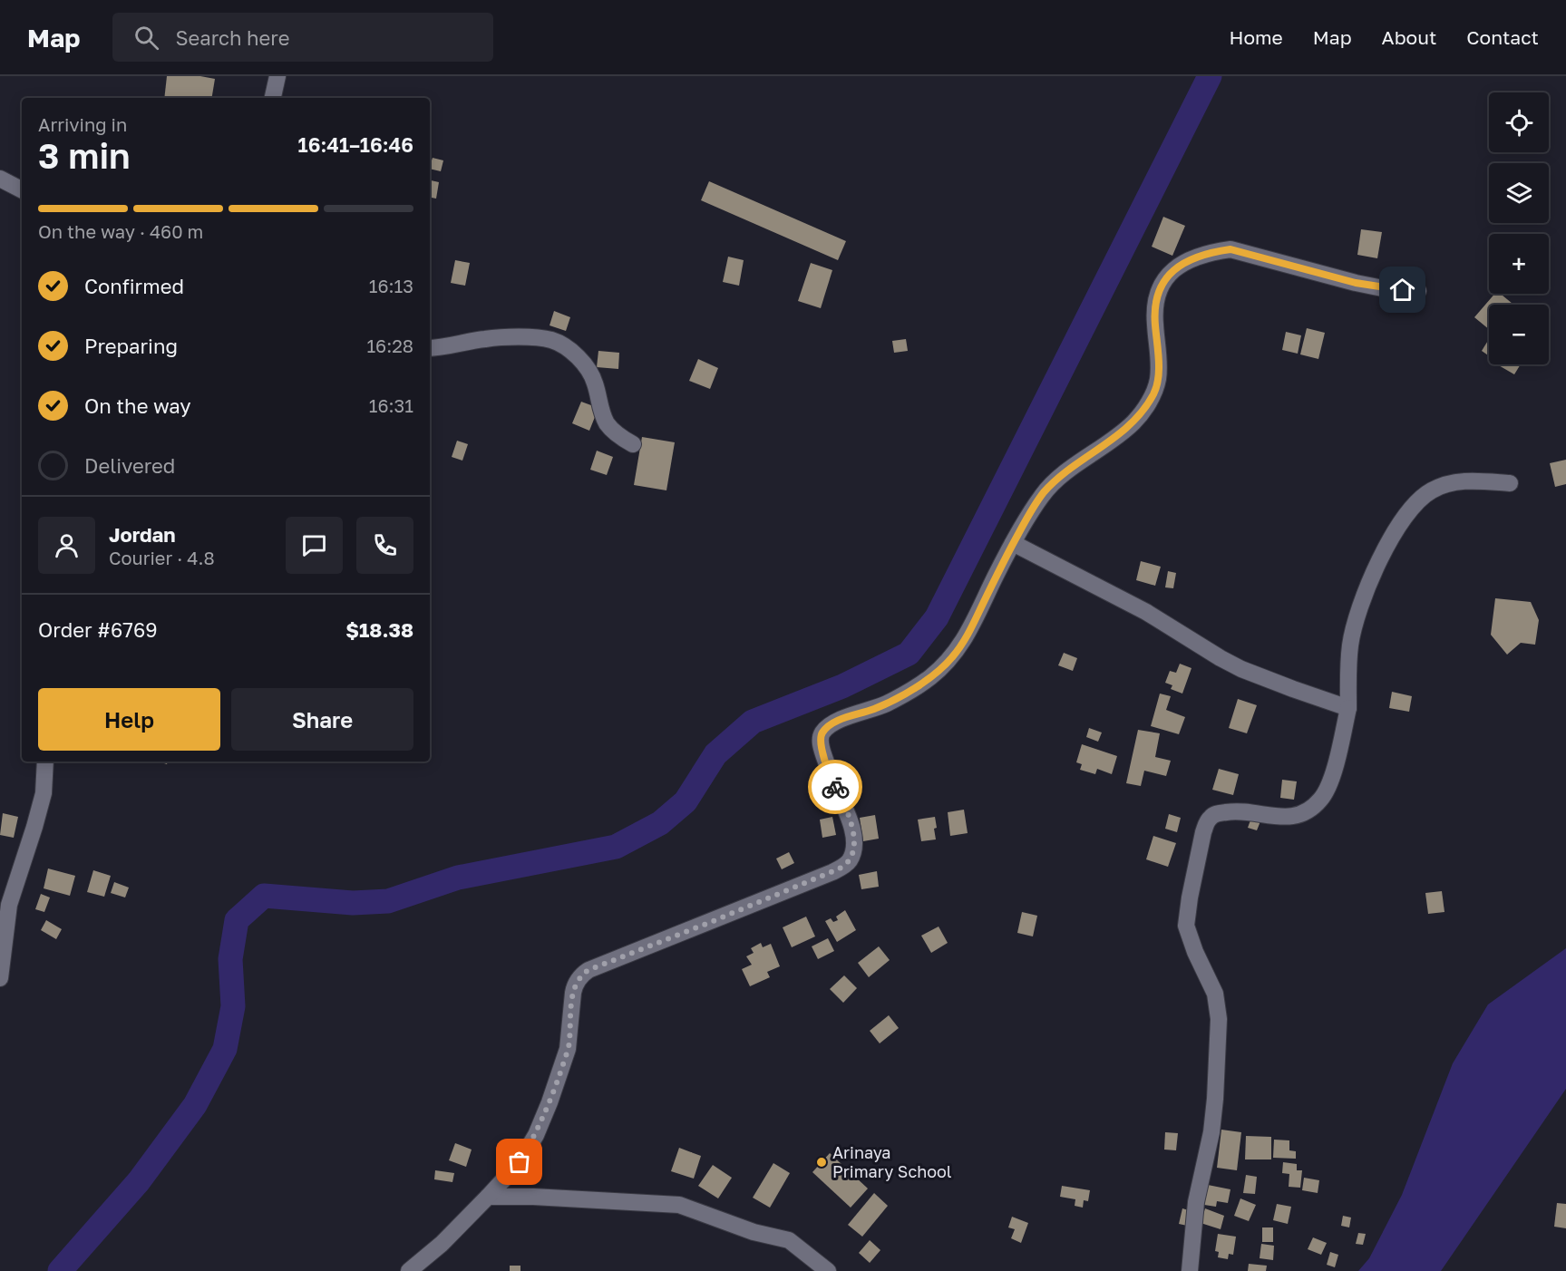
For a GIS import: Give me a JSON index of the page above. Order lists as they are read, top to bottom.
{
  "places": ["Arinaya Primary School"],
  "page": {
    "header": "Map",
    "search": "Search here",
    "nav": [
      "Home",
      "Map",
      "About",
      "Contact"
    ],
    "map_buttons": ["+", "−"],
    "heading": ["3 min", "Arriving in", "16:41–16:46"],
    "panel": [
      "Jordan",
      "Courier · 4.8",
      "Order #6769",
      "$18.38"
    ],
    "bar": "On the way · 460 m",
    "list": [
      ["Confirmed", "16:13"],
      ["Preparing", "16:28"],
      ["On the way", "16:31"],
      "Delivered"
    ],
    "buttons": ["Help", "Share"]
  }
}
